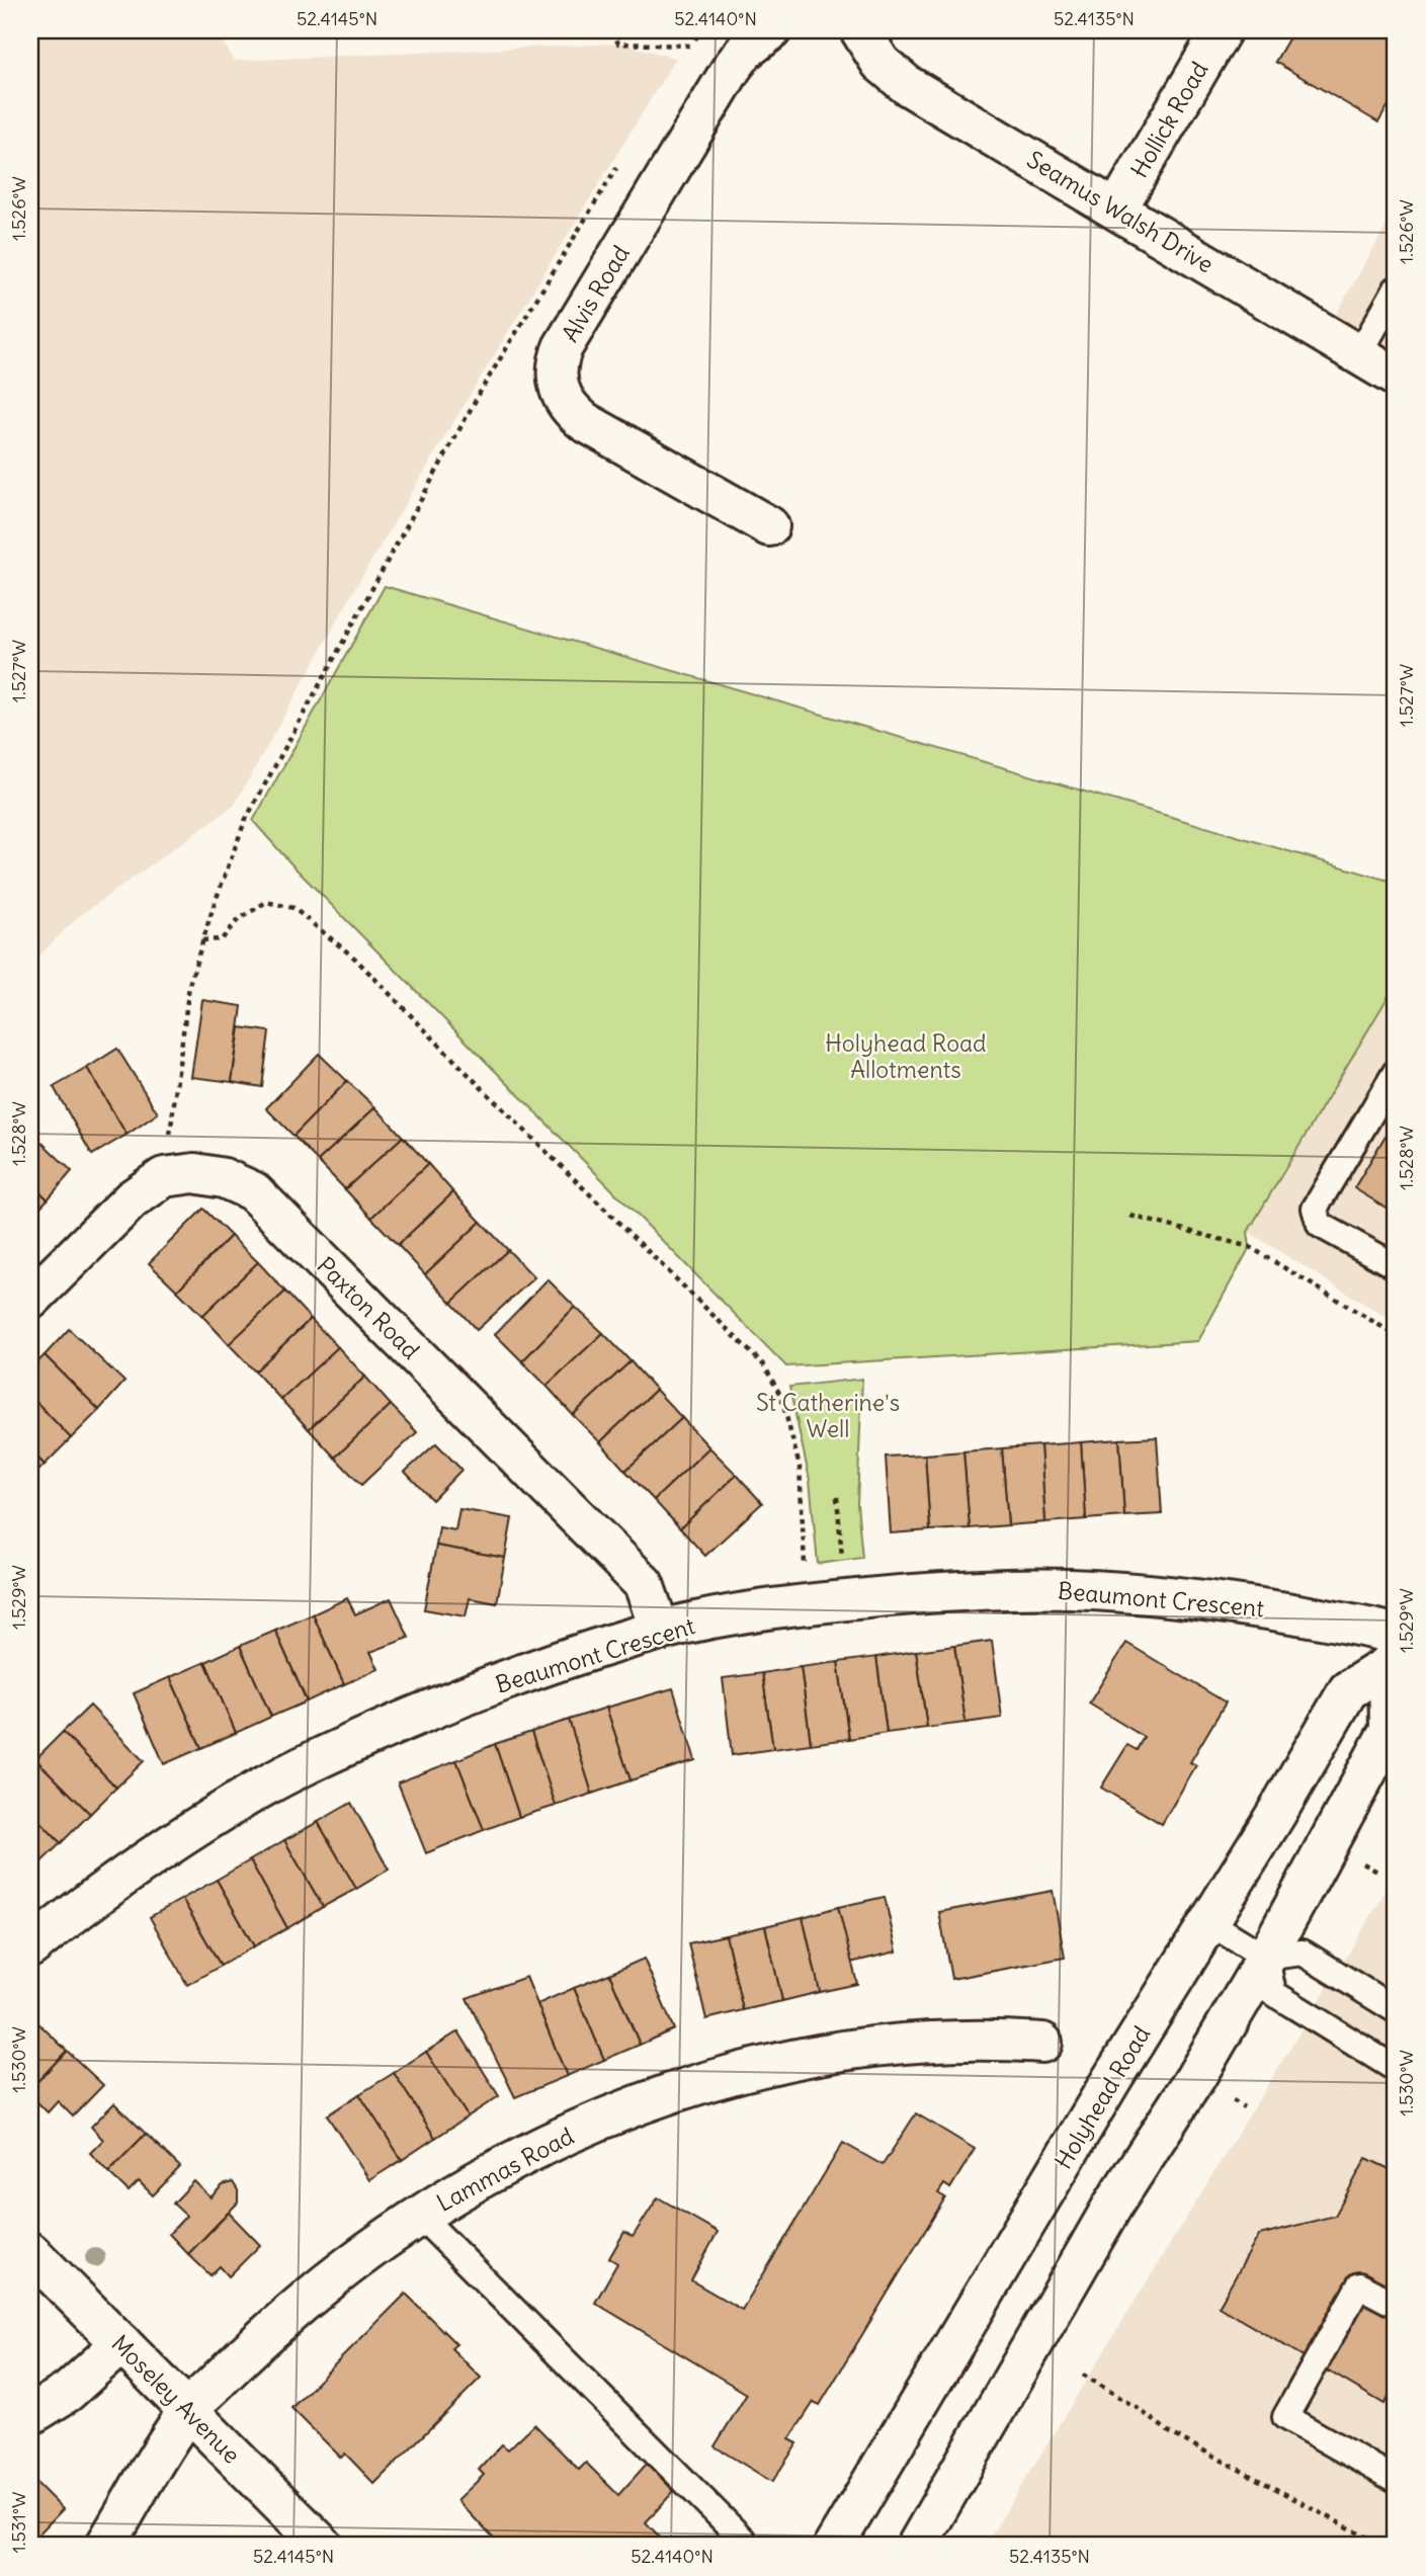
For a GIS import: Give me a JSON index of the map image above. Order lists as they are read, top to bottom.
{
  "streets": {
    "main road": [
      "Hollick Road",
      "Seamus Walsh Drive",
      "Alvis Road",
      "Paxton Road",
      "Beaumont Crescent",
      "Holyhead Road",
      "Lammas Road",
      "Moseley Avenue"
    ]
  },
  "crossings": [
    ["Hollick Road", "Seamus Walsh Drive"],
    ["Paxton Road", "Beaumont Crescent"],
    ["Beaumont Crescent", "Holyhead Road"],
    ["Lammas Road", "Moseley Avenue"]
  ],
  "parks": ["Holyhead Road Allotments", "St Catherine's Well"],
  "coordinates": [
    "52.4145°N",
    "52.4140°N",
    "52.4135°N",
    "1.526°W",
    "1.527°W",
    "1.528°W",
    "1.529°W",
    "1.530°W",
    "1.531°W"
  ]
}
